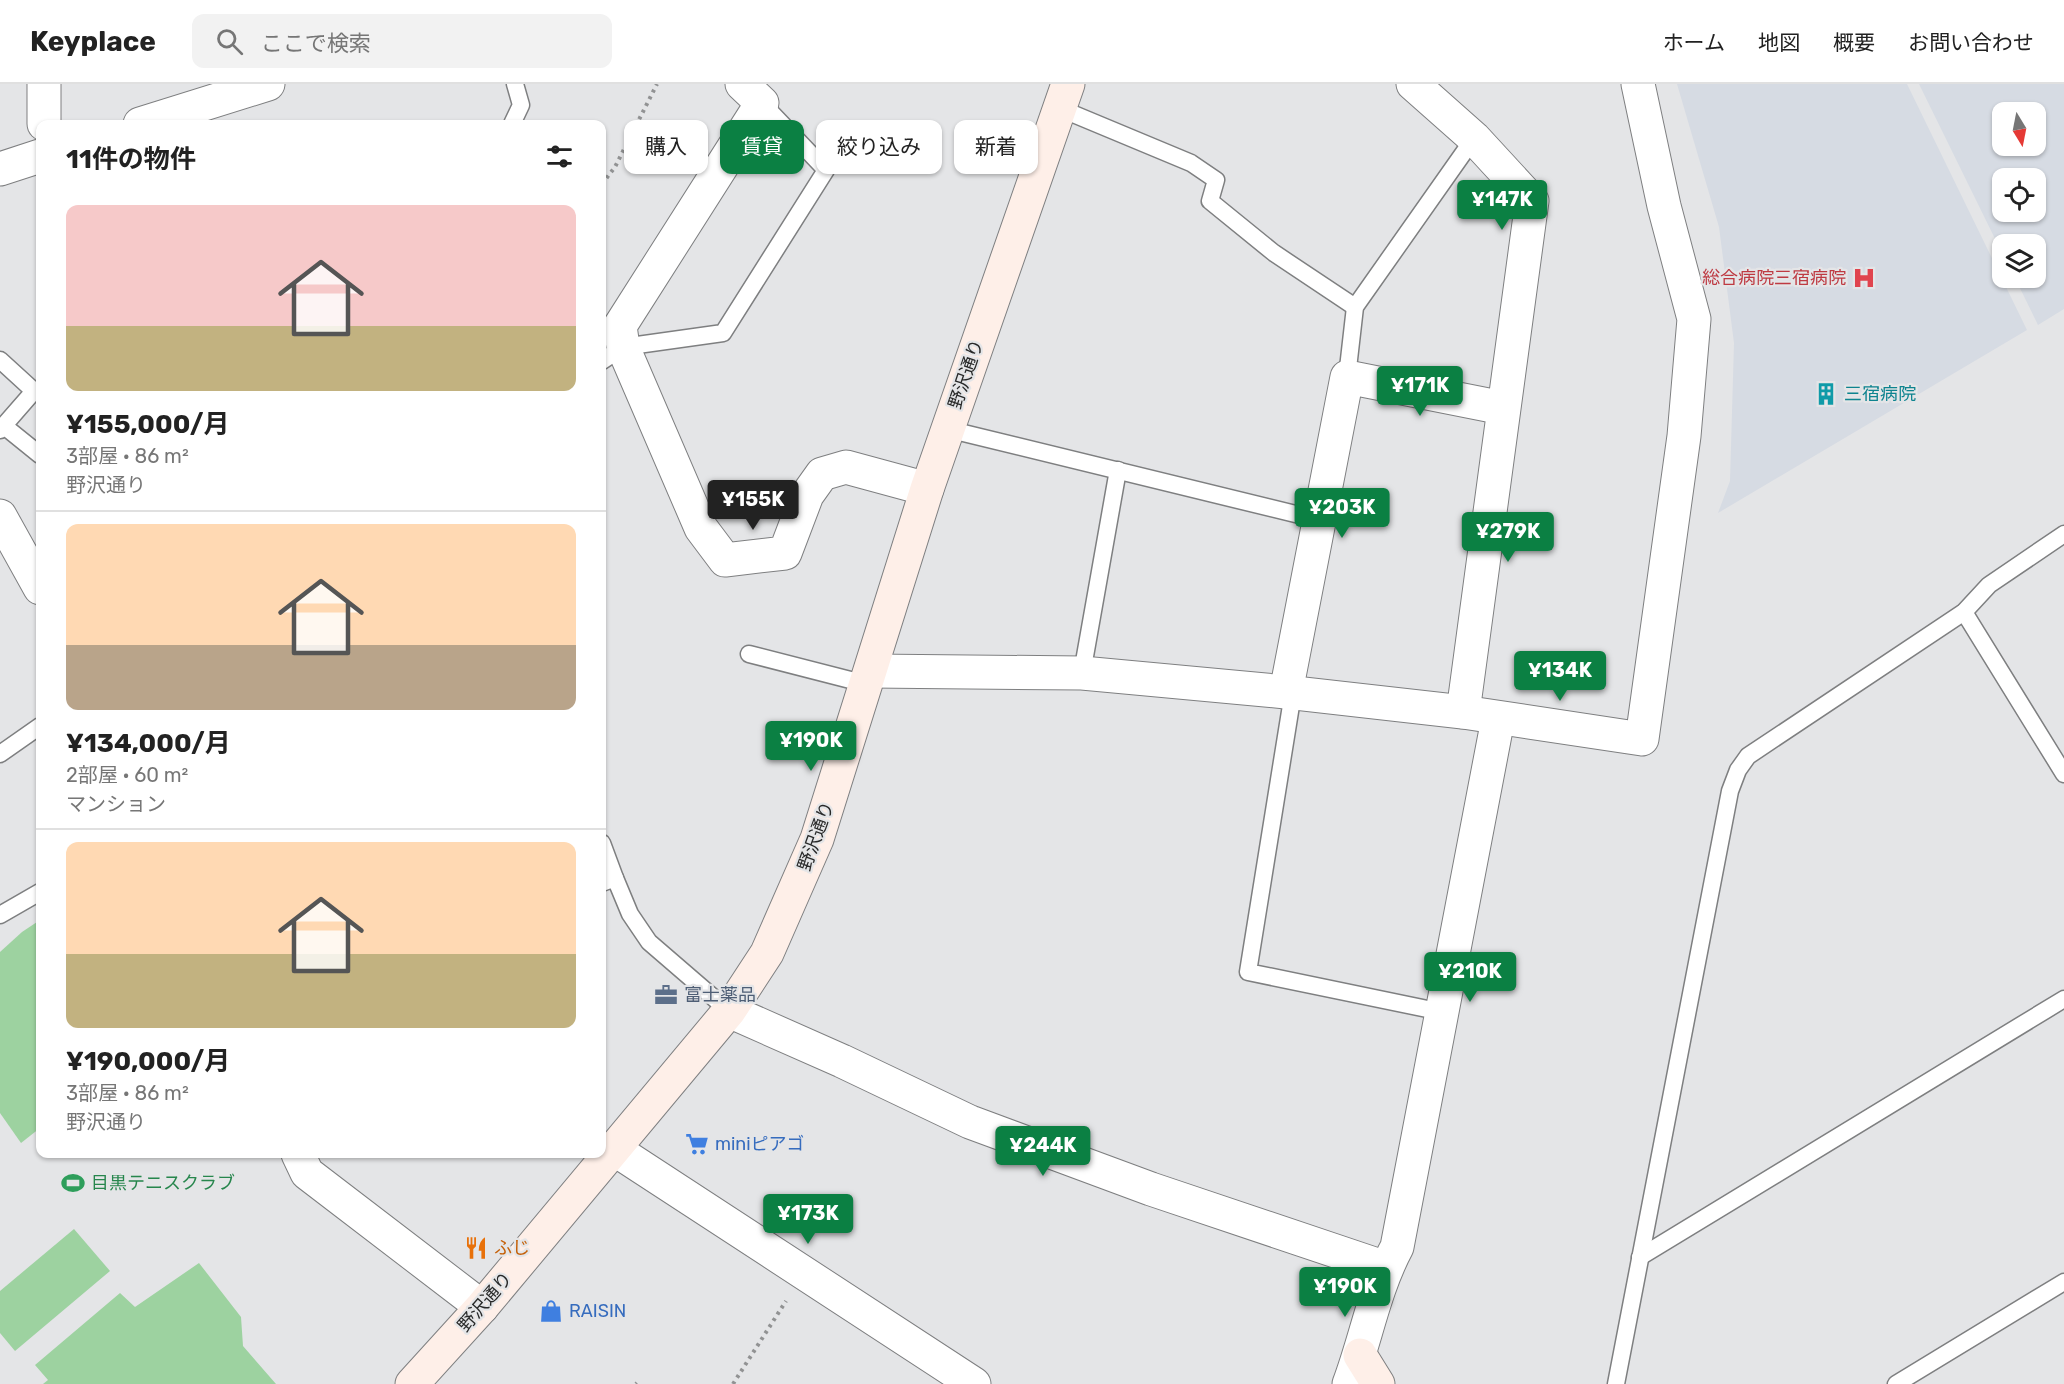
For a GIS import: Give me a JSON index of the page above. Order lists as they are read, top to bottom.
{
  "streets": {
    "street": ["野沢通り"]
  },
  "places": {
    "hospital": ["総合病院三宿病院"],
    "building": ["三宿病院"],
    "office": ["富士薬品"],
    "supermarket": ["miniピアゴ"],
    "sports": ["目黒テニスクラブ"],
    "restaurant": ["ふじ"],
    "shop": ["RAISIN"]
  },
  "north": "bottom",
  "page": {
    "header": "Keyplace",
    "search": "ここで検索",
    "nav": [
      "ホーム",
      "地図",
      "概要",
      "お問い合わせ"
    ],
    "chip": [
      "購入",
      "賃貸",
      "絞り込み",
      "新着"
    ],
    "heading": "11件の物件",
    "price": [
      "¥147K",
      "¥171K",
      "¥155K",
      "¥203K",
      "¥279K",
      "¥134K",
      "¥190K",
      "¥210K",
      "¥244K",
      "¥173K",
      "¥190K"
    ],
    "list": [
      {
        "name": "¥155,000/月",
        "note": "3部屋 · 86 m² · 野沢通り"
      },
      {
        "name": "¥134,000/月",
        "note": "2部屋 · 60 m² · マンション"
      },
      {
        "name": "¥190,000/月",
        "note": "3部屋 · 86 m² · 野沢通り"
      }
    ]
  }
}
